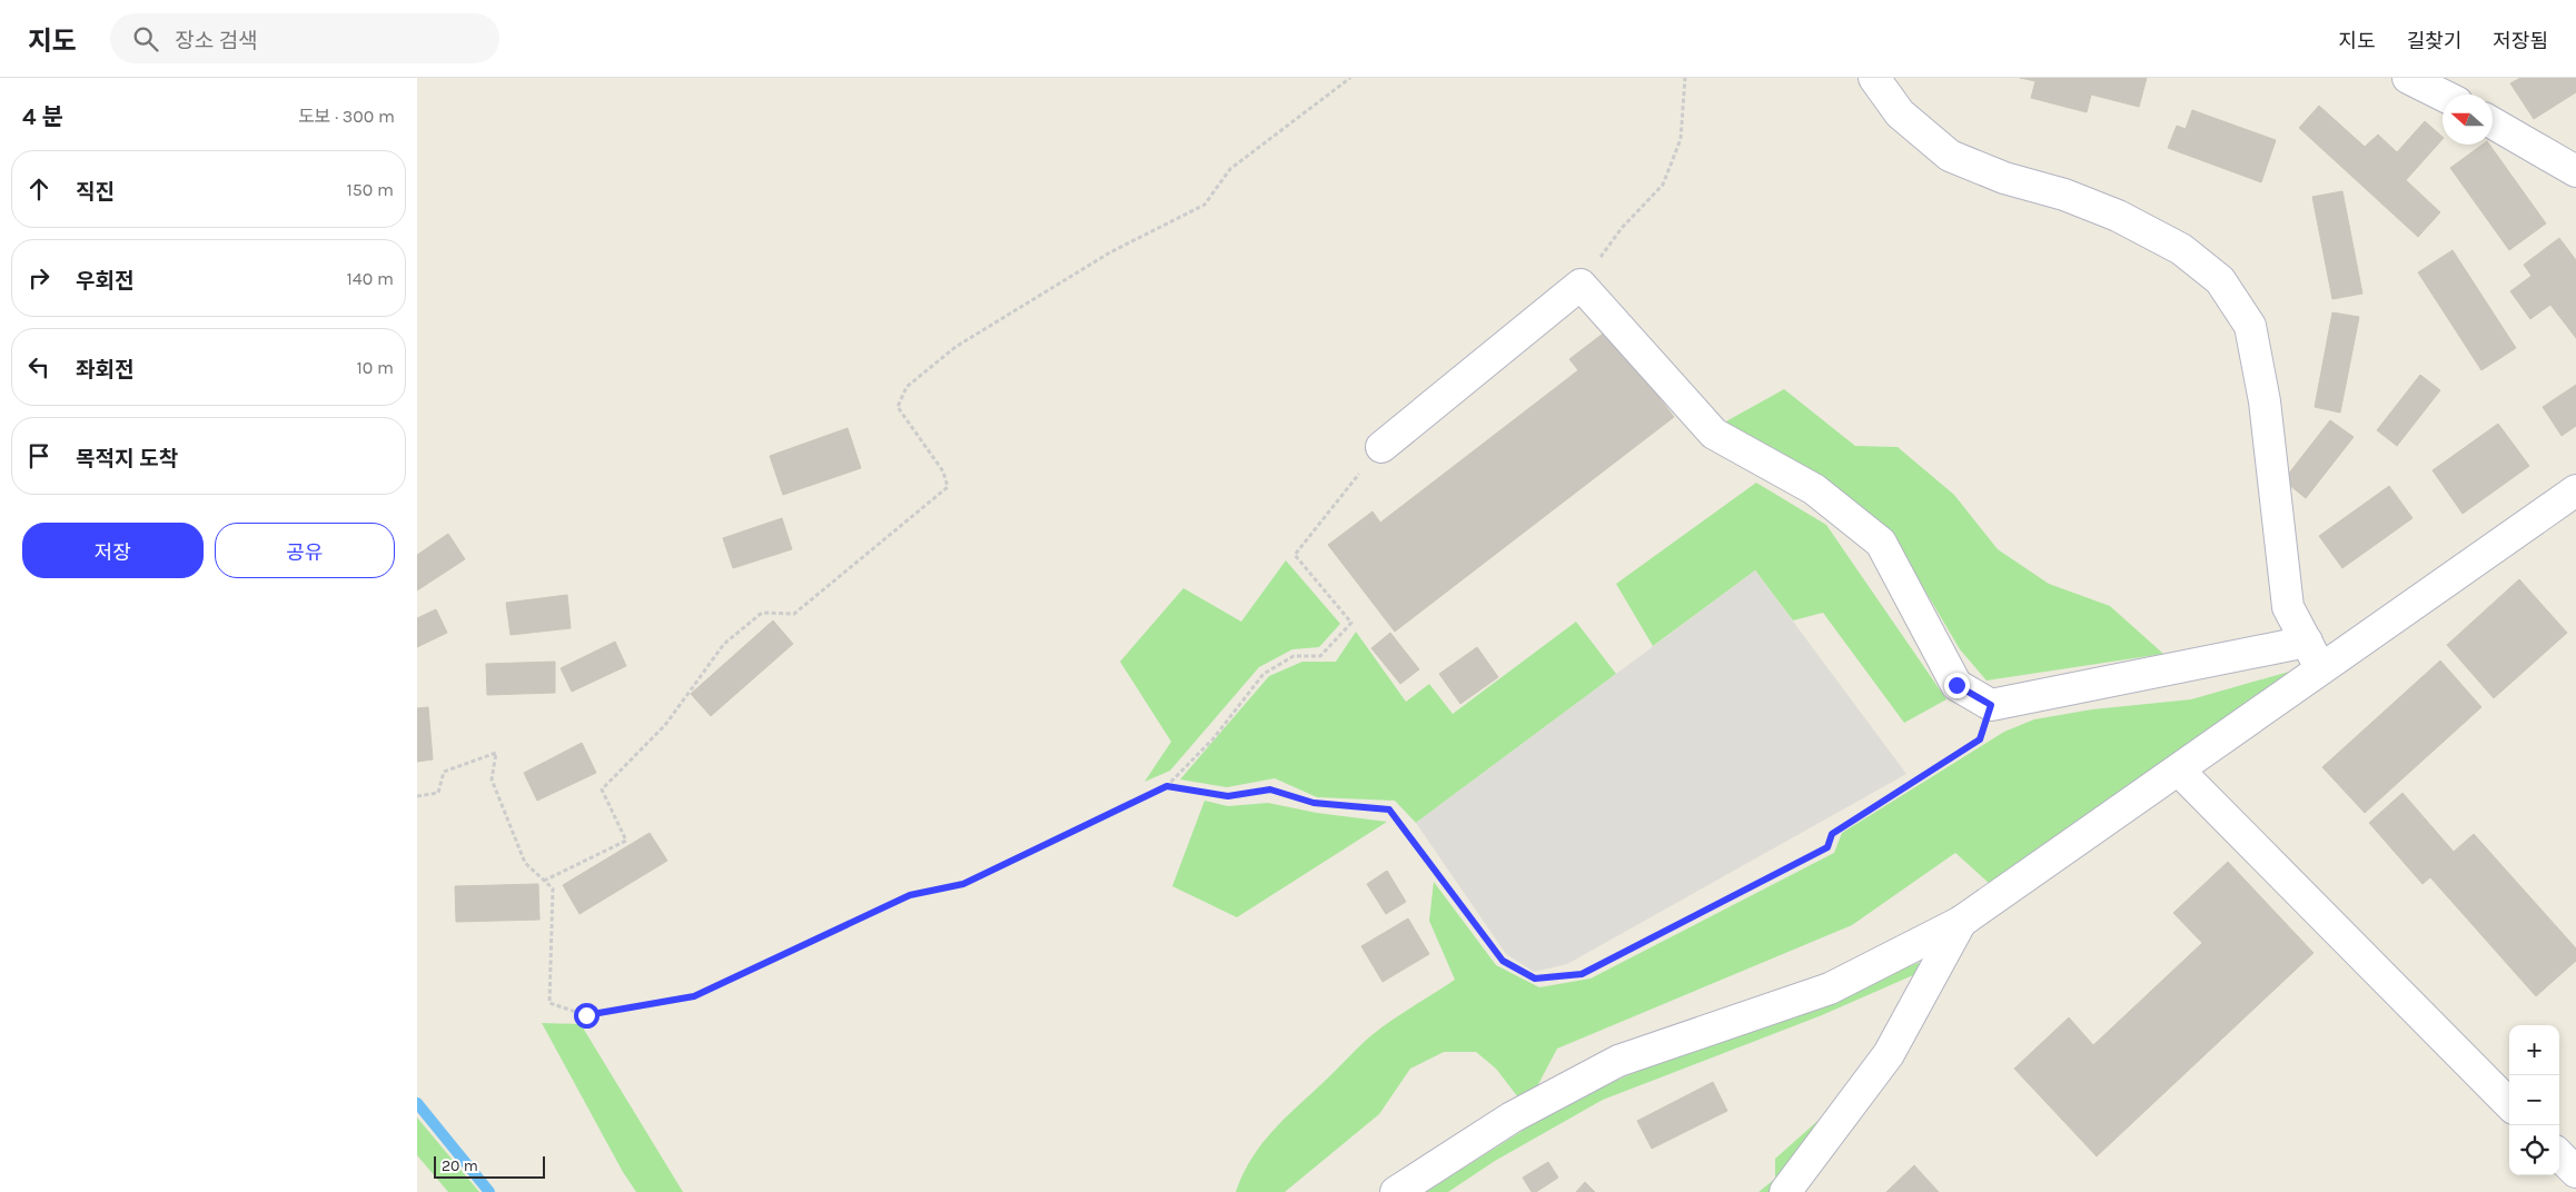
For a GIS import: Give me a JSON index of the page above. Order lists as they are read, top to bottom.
{
  "scale_bar": "20 m",
  "north": "left",
  "page": {
    "header": "지도",
    "search": "장소 검색",
    "nav": ["지도", "길찾기", "저장됨"],
    "heading": ["4 분", "도보 · 300 m"],
    "list": [
      ["직진", "150 m"],
      ["우회전", "140 m"],
      ["좌회전", "10 m"],
      "목적지 도착"
    ],
    "buttons": ["저장", "공유"],
    "map_buttons": ["+", "−"],
    "scale": "20 m"
  }
}
